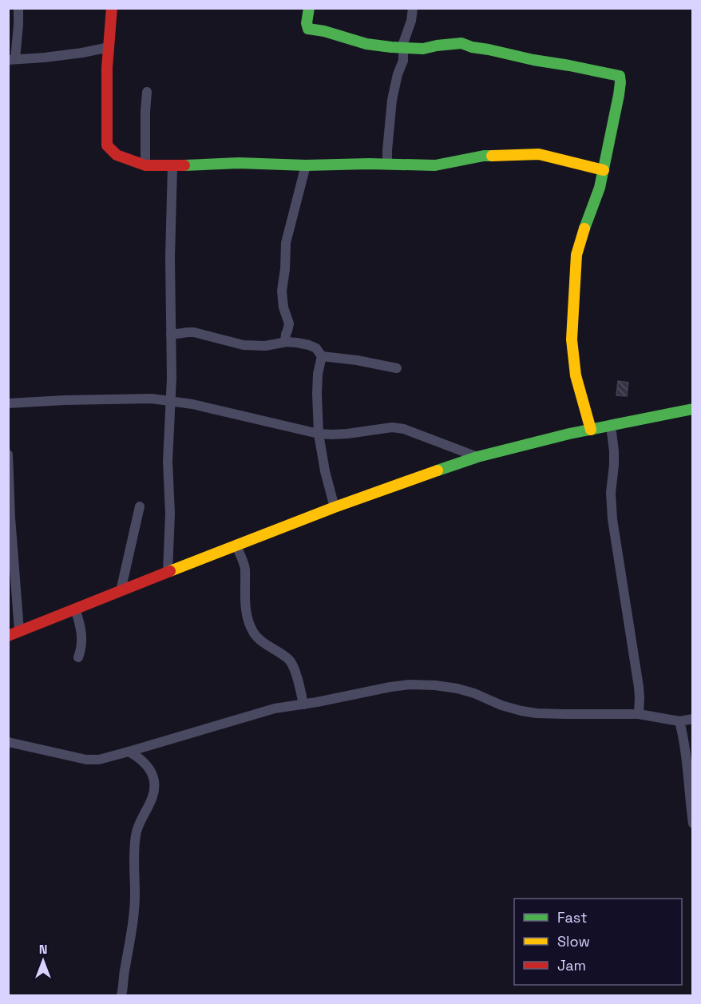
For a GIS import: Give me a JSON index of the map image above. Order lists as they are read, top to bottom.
{
  "legend": ["Fast", "Slow", "Jam"],
  "north": "top"
}
